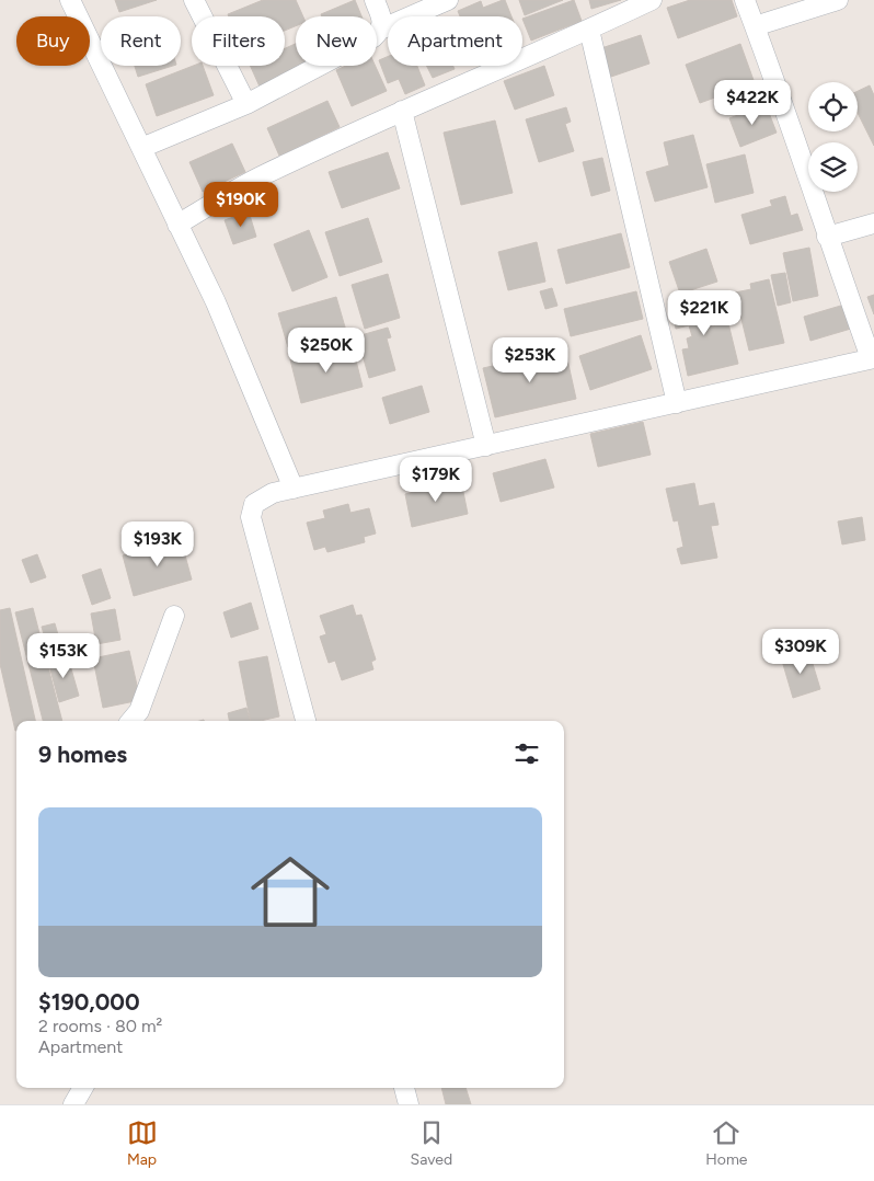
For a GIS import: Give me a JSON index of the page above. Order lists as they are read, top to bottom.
{
  "page": {
    "chip": [
      "Buy",
      "Rent",
      "Filters",
      "New",
      "Apartment"
    ],
    "price": [
      "$422K",
      "$190K",
      "$221K",
      "$250K",
      "$253K",
      "$179K",
      "$193K",
      "$309K",
      "$153K"
    ],
    "heading": "9 homes",
    "list": [
      {
        "name": "$190,000",
        "note": "2 rooms · 80 m² · Apartment"
      }
    ],
    "tabs": ["Map", "Saved", "Home"]
  }
}
